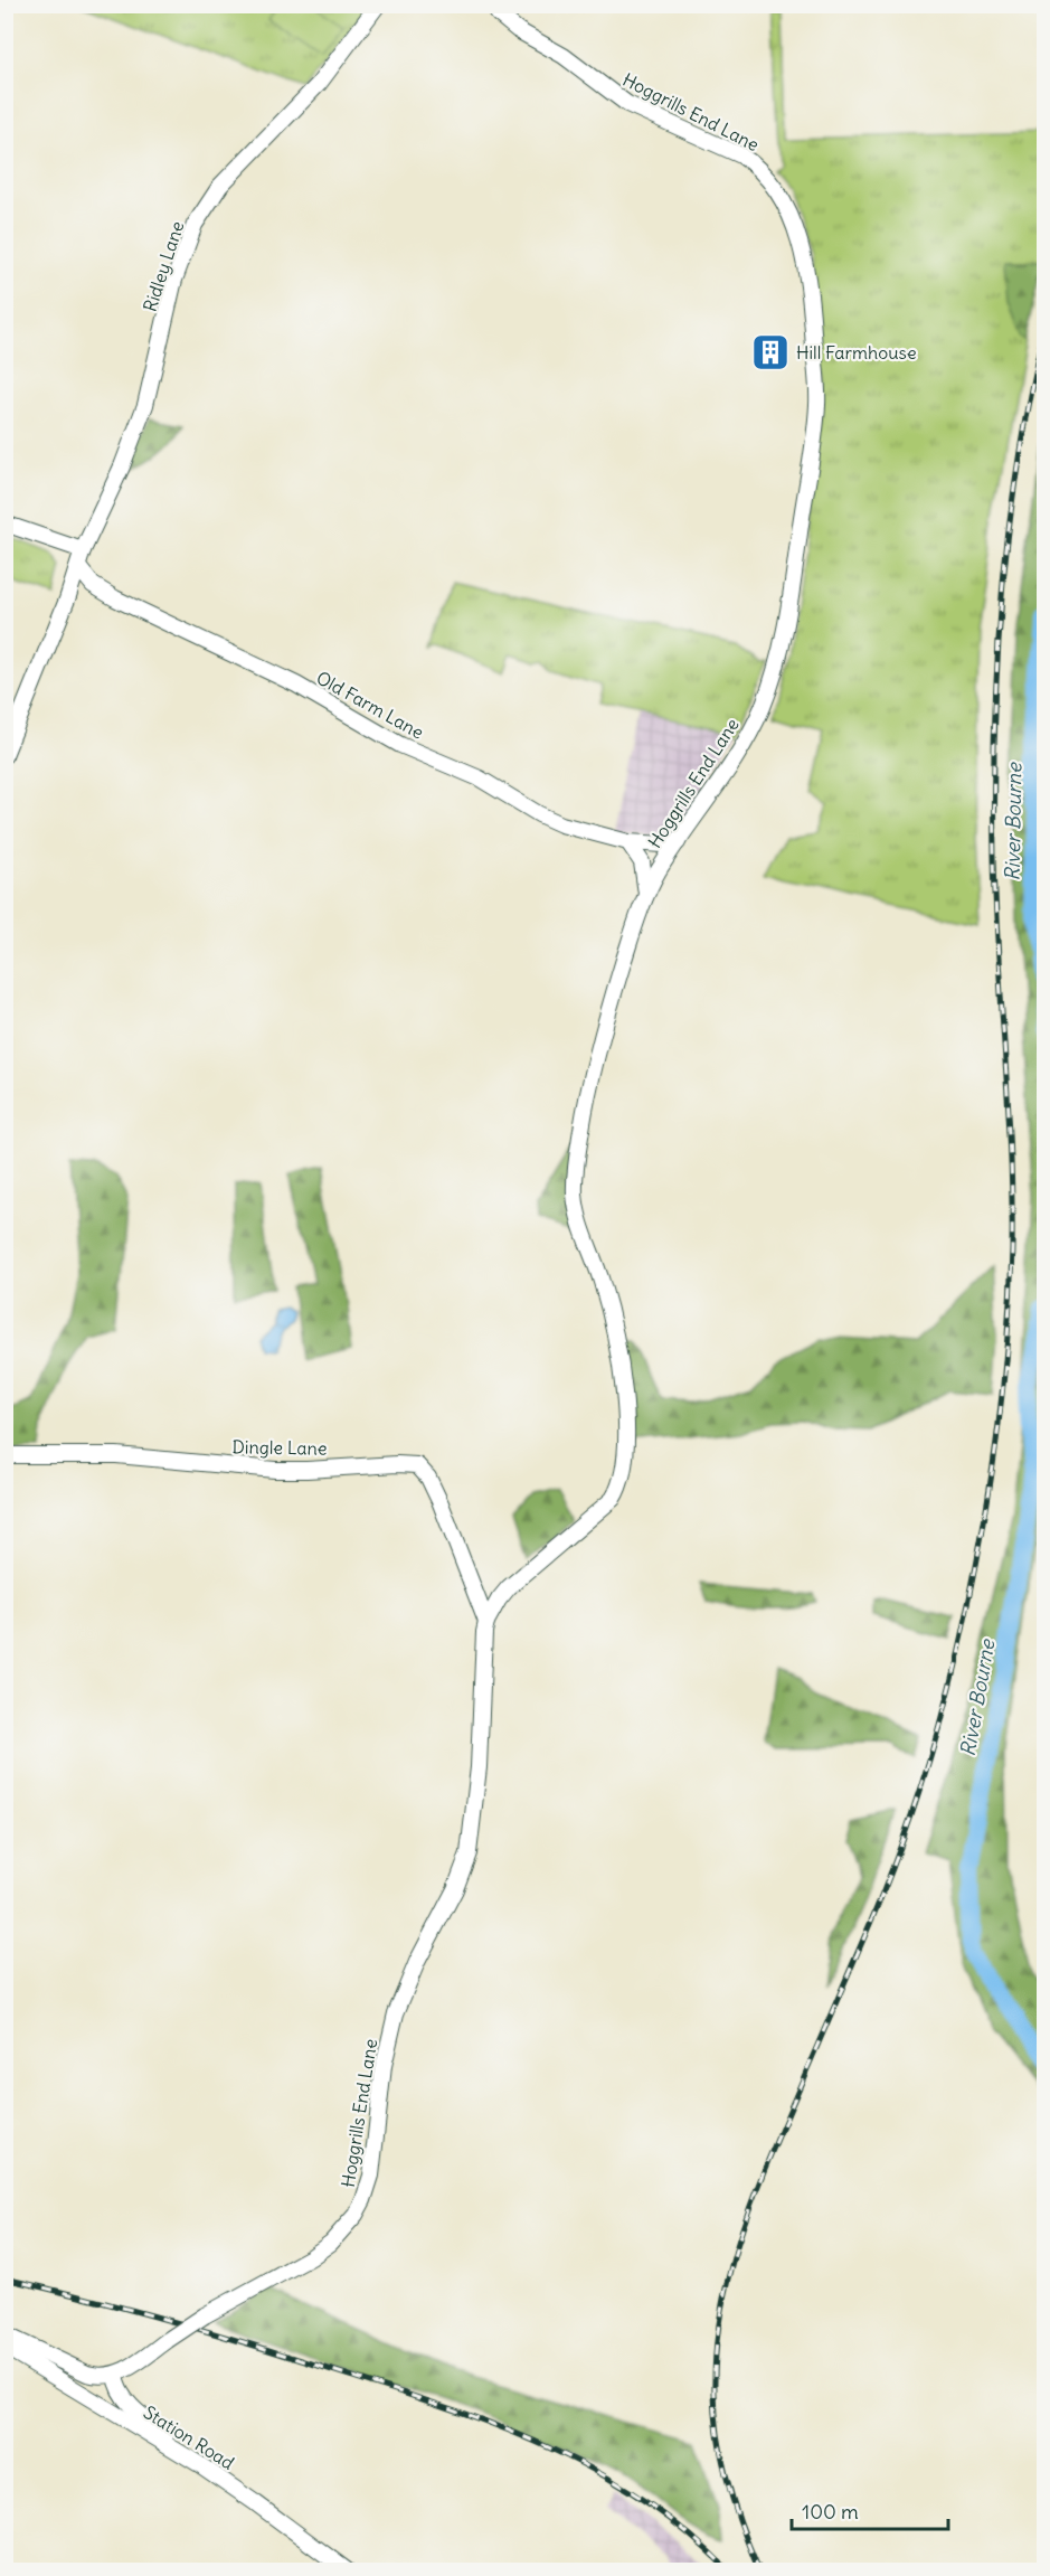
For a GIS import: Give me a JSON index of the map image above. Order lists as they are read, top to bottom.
{
  "streets": {
    "street": [
      "Hoggrills End Lane",
      "Ridley Lane",
      "Old Farm Lane",
      "Dingle Lane",
      "Station Road"
    ]
  },
  "crossings": [
    ["Hoggrills End Lane", "Old Farm Lane"],
    ["Hoggrills End Lane", "Dingle Lane"]
  ],
  "water": ["River Bourne"],
  "places": {
    "building": ["Hill Farmhouse"]
  },
  "scale_bar": "100 m"
}
